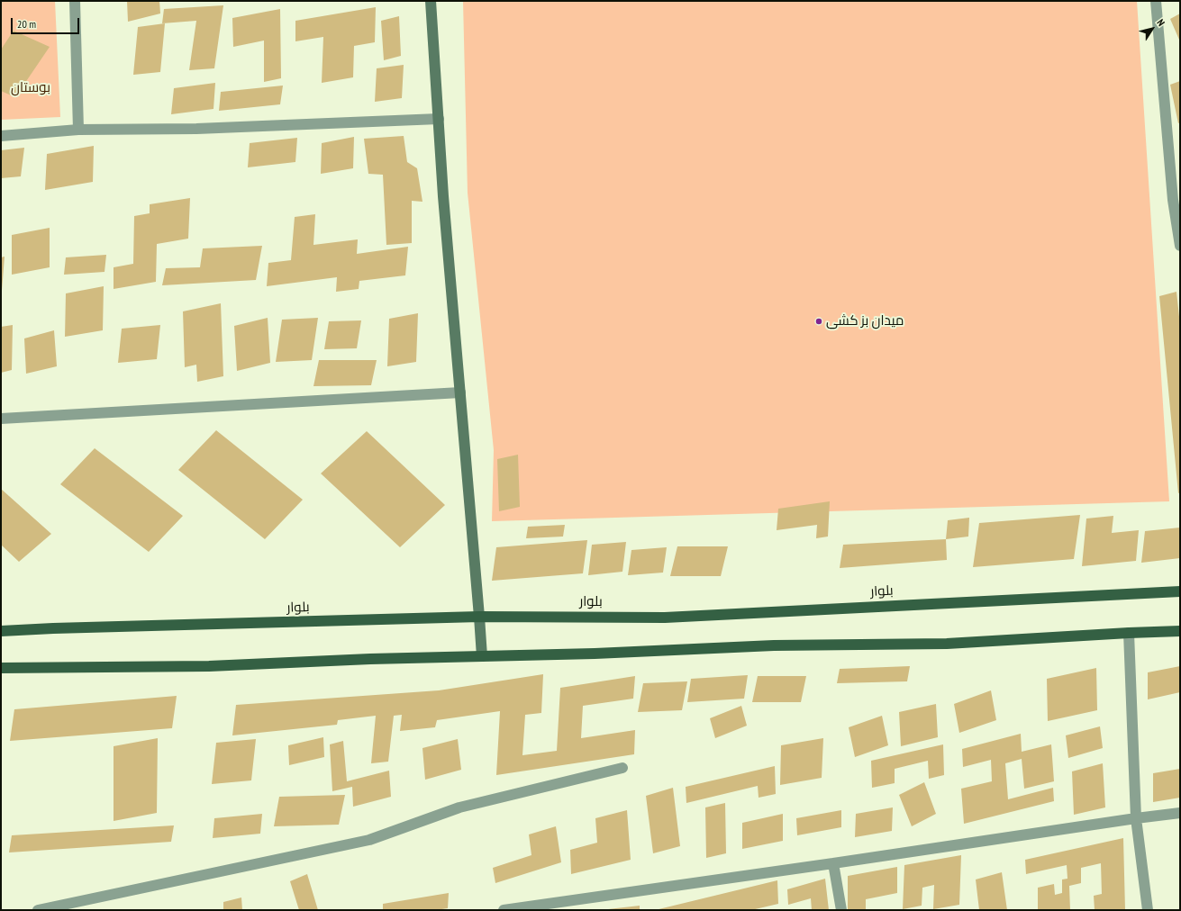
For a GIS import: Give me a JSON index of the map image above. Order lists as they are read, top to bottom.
{
  "streets": {
    "main road": ["بلوار"]
  },
  "parks": ["بوستان"],
  "places": ["میدان بز کشی"],
  "scale_bar": "20 m",
  "north": "top right"
}
